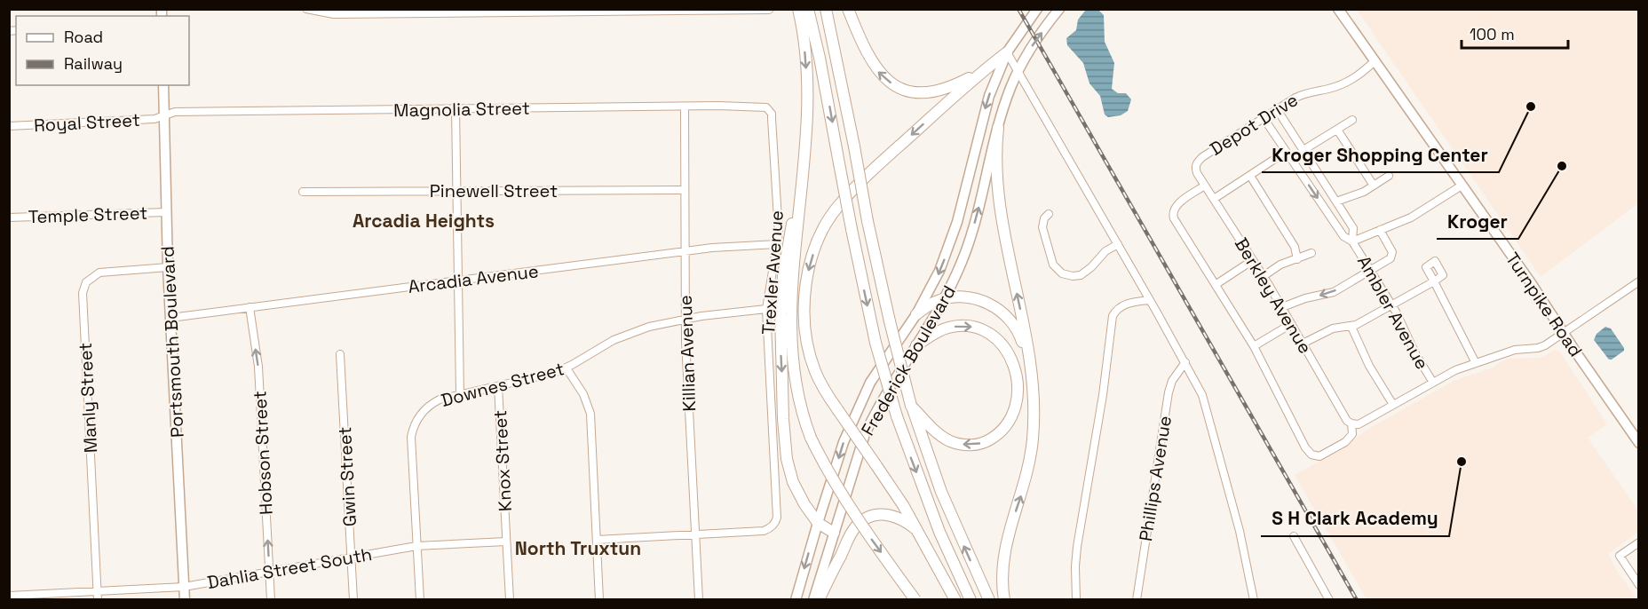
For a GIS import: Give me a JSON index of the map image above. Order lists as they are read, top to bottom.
{
  "streets": {
    "main road": ["Turnpike Road", "Portsmouth Boulevard", "Frederick Boulevard"],
    "street": [
      "Magnolia Street",
      "Royal Street",
      "Depot Drive",
      "Pinewell Street",
      "Temple Street",
      "Trexler Avenue",
      "Arcadia Avenue",
      "Berkley Avenue",
      "Ambler Avenue",
      "Killian Avenue",
      "Downes Street",
      "Manly Street",
      "Hobson Street",
      "Knox Street",
      "Gwin Street",
      "Phillips Avenue",
      "Dahlia Street South"
    ]
  },
  "crossings": [
    ["Magnolia Street", "Royal Street"],
    ["Magnolia Street", "Trexler Avenue"],
    ["Magnolia Street", "Portsmouth Boulevard"],
    ["Magnolia Street", "Killian Avenue"],
    ["Royal Street", "Portsmouth Boulevard"],
    ["Depot Drive", "Berkley Avenue"],
    ["Depot Drive", "Turnpike Road"],
    ["Depot Drive", "Ambler Avenue"],
    ["Pinewell Street", "Killian Avenue"],
    ["Temple Street", "Portsmouth Boulevard"],
    ["Trexler Avenue", "Arcadia Avenue"],
    ["Trexler Avenue", "Killian Avenue"],
    ["Trexler Avenue", "Downes Street"],
    ["Arcadia Avenue", "Portsmouth Boulevard"],
    ["Arcadia Avenue", "Killian Avenue"],
    ["Arcadia Avenue", "Hobson Street"],
    ["Portsmouth Boulevard", "Manly Street"],
    ["Portsmouth Boulevard", "Dahlia Street South"],
    ["Killian Avenue", "Downes Street"],
    ["Downes Street", "Knox Street"],
    ["Downes Street", "Dahlia Street South"],
    ["Manly Street", "Dahlia Street South"],
    ["Hobson Street", "Dahlia Street South"],
    ["Knox Street", "Dahlia Street South"],
    ["Gwin Street", "Dahlia Street South"]
  ],
  "one_way": ["Hobson Street"],
  "districts": ["Arcadia Heights", "North Truxtun"],
  "places": ["Kroger Shopping Center", "Kroger", "S H Clark Academy"],
  "legend": ["Road", "Railway"],
  "scale_bar": "100 m"
}
